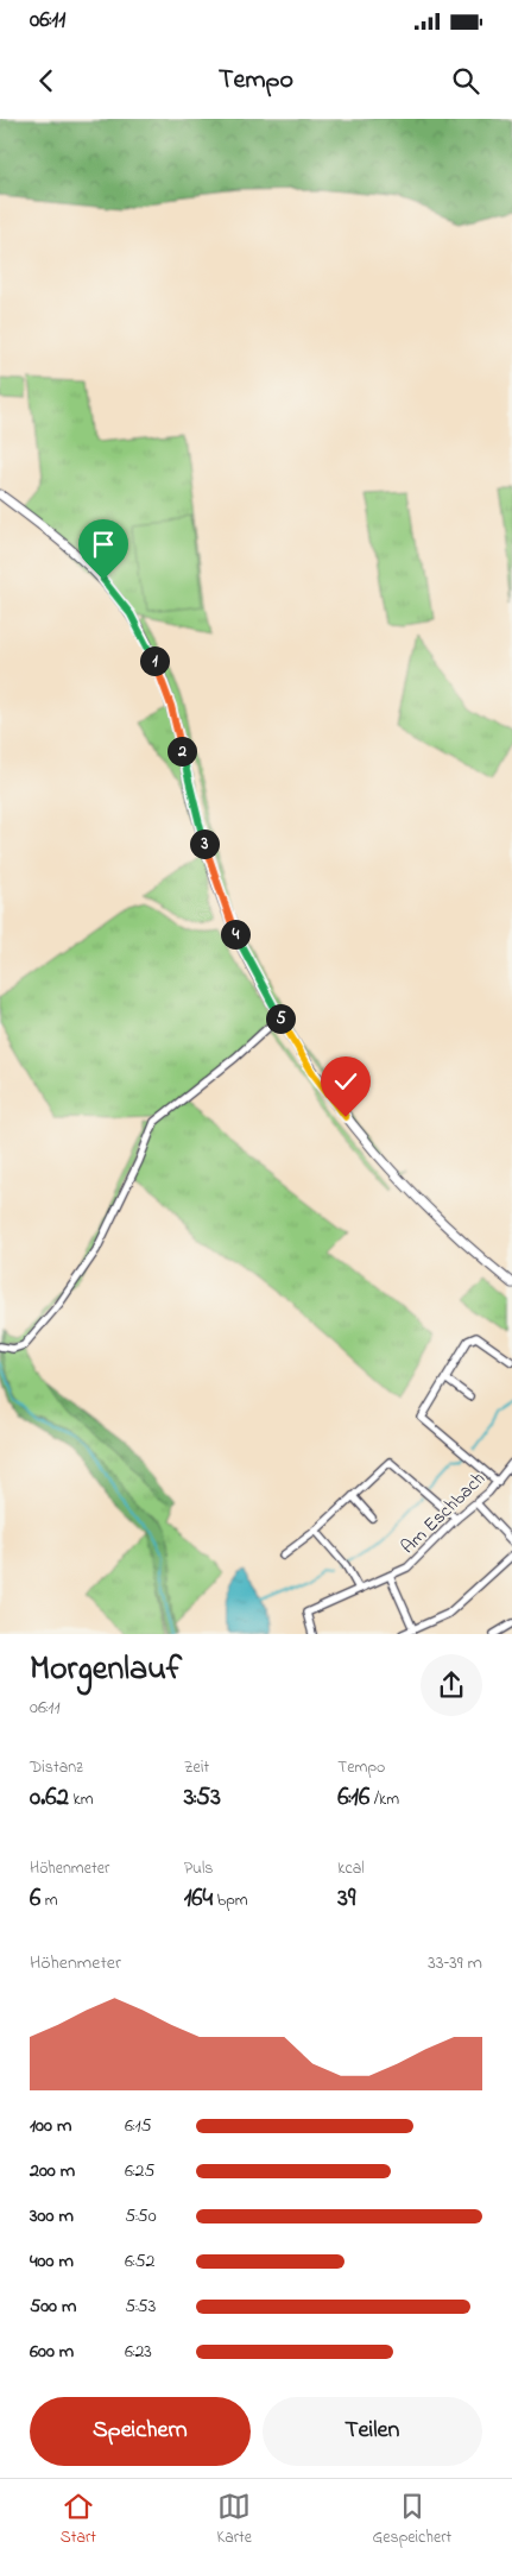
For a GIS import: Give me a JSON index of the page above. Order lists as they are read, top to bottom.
{
  "streets": {
    "street": ["Am Eschbach"]
  },
  "page": {
    "status": "06:11",
    "header": "Tempo",
    "pins": [
      "1",
      "2",
      "3",
      "4",
      "5"
    ],
    "heading": ["Morgenlauf", "06:11"],
    "stats": [
      ["Distanz", "0.62 km"],
      ["Zeit", "3:53"],
      ["Tempo", "6:16 /km"],
      ["Höhenmeter", "6 m"],
      ["Puls", "164 bpm"],
      ["kcal", "39"]
    ],
    "chart": ["Höhenmeter", "33–39 m"],
    "list": [
      {
        "name": "100 m",
        "note": "6:15"
      },
      {
        "name": "200 m",
        "note": "6:25"
      },
      {
        "name": "300 m",
        "note": "5:50"
      },
      {
        "name": "400 m",
        "note": "6:52"
      },
      {
        "name": "500 m",
        "note": "5:53"
      },
      {
        "name": "600 m",
        "note": "6:23"
      }
    ],
    "buttons": ["Speichern", "Teilen"],
    "tabs": ["Start", "Karte", "Gespeichert"]
  }
}
